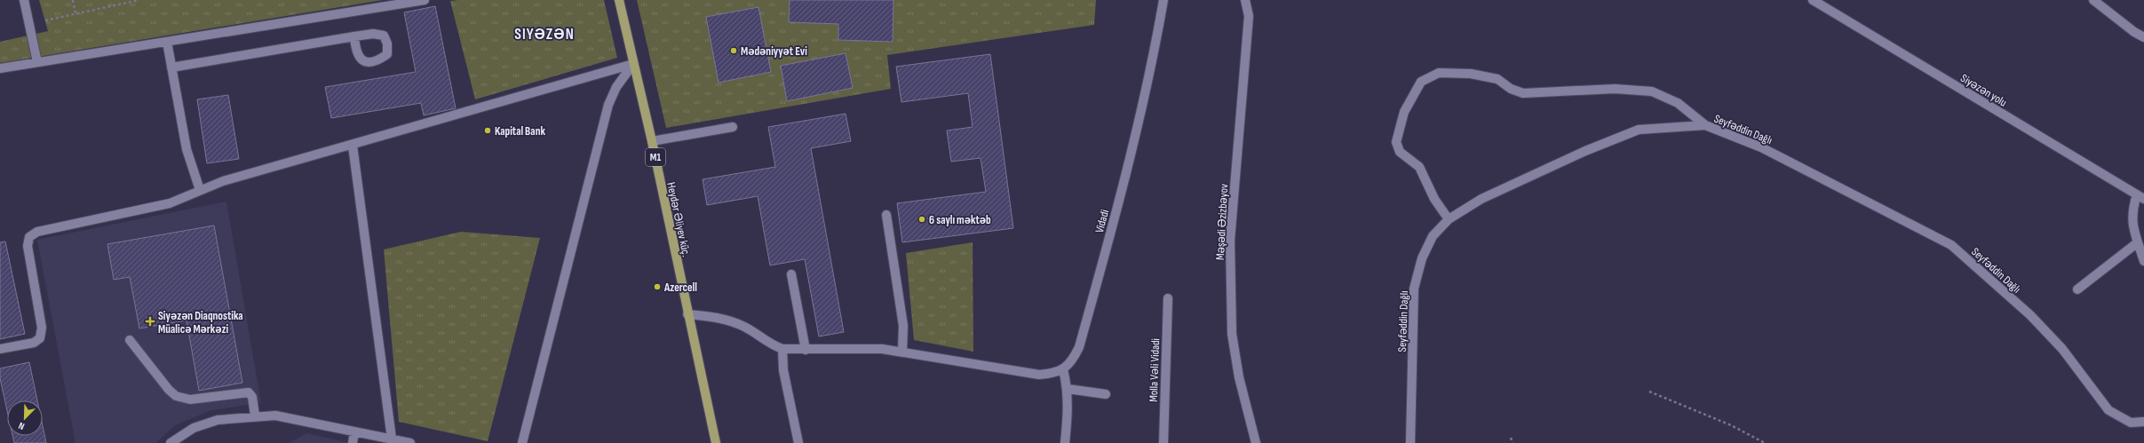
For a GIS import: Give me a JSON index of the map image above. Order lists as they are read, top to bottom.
{
  "streets": {
    "main road": ["M1", "Heydər Əliyev küç."],
    "street": [
      "Siyəzən yolu",
      "Seyfəddin Dağlı",
      "Vidadi",
      "Məşədi Əzizbəyov",
      "Molla Vəli Vidadi"
    ]
  },
  "districts": ["SIYƏZƏN"],
  "places": {
    "other": [
      "Mədəniyyət Evi",
      "Kapital Bank",
      "6 saylı məktəb",
      "Azercell"
    ],
    "health": ["Siyəzən Diaqnostika Müalicə Mərkəzi"]
  },
  "north": "bottom left"
}
